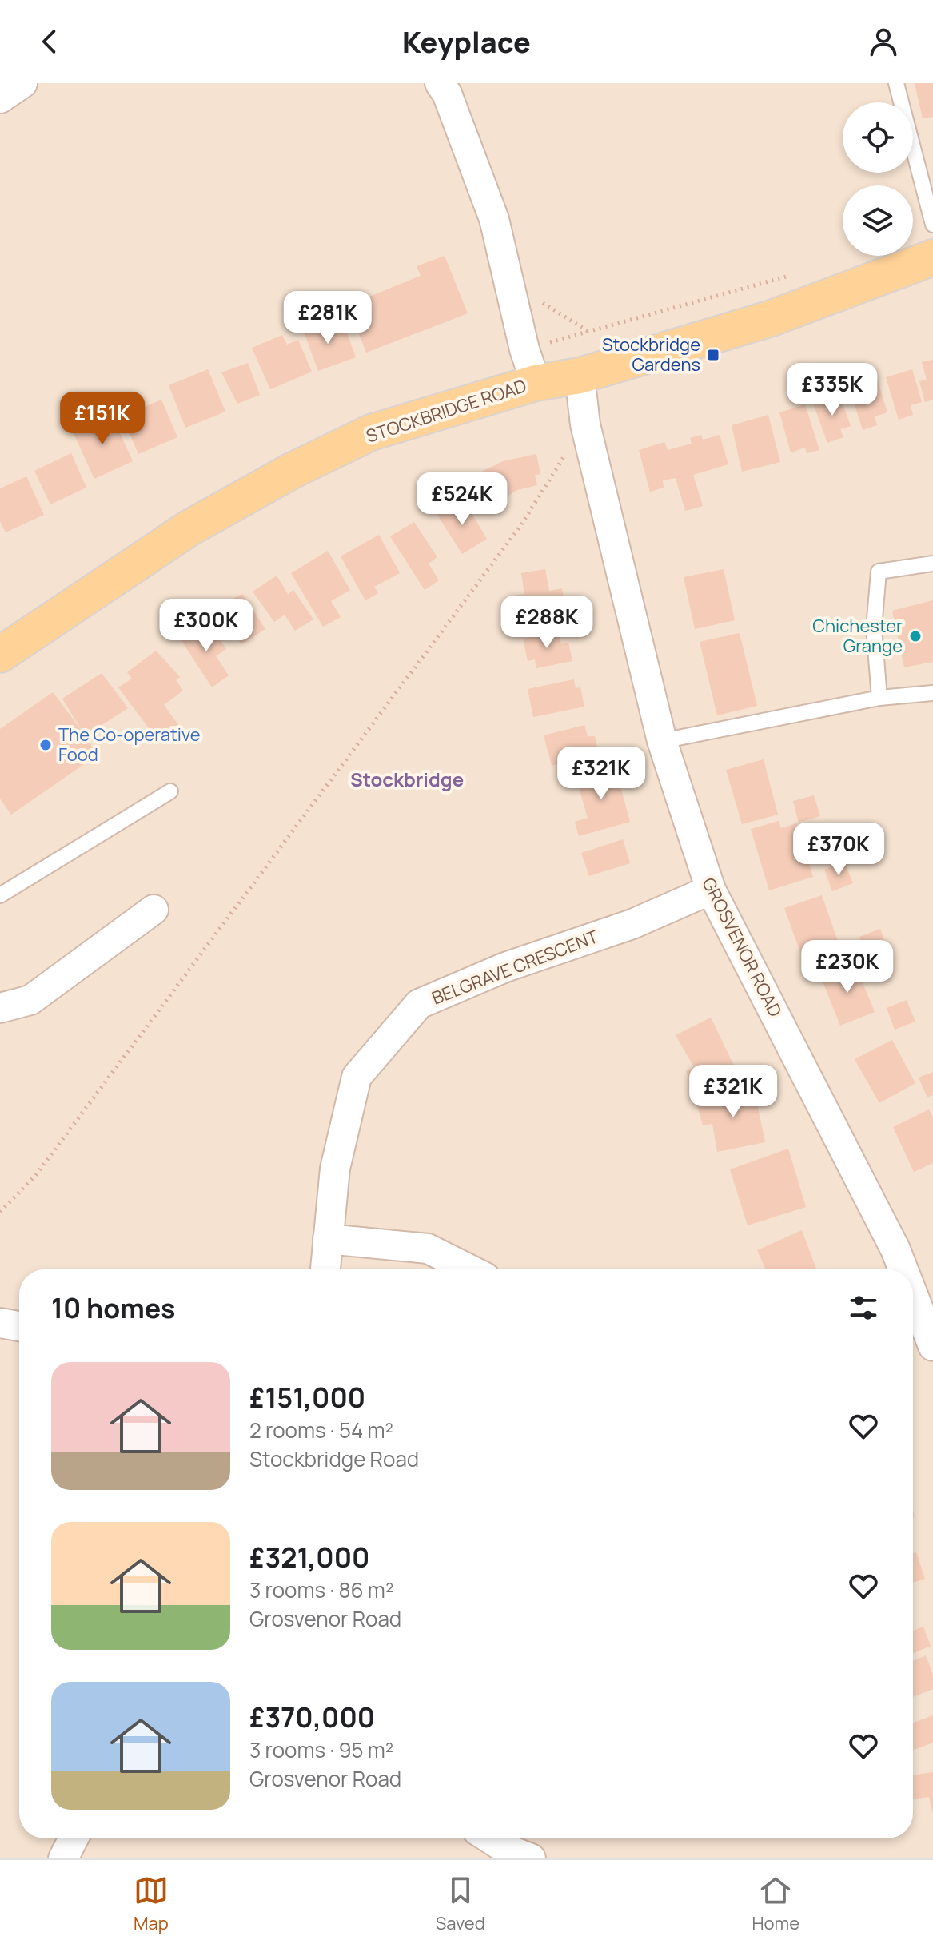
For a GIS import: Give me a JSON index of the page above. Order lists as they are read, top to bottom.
{
  "streets": {
    "main road": ["STOCKBRIDGE ROAD"],
    "street": ["GROSVENOR ROAD", "BELGRAVE CRESCENT"]
  },
  "crossings": [
    ["STOCKBRIDGE ROAD", "GROSVENOR ROAD"],
    ["GROSVENOR ROAD", "BELGRAVE CRESCENT"]
  ],
  "districts": ["Stockbridge"],
  "places": {
    "transit": ["Stockbridge Gardens"],
    "other": ["Chichester Grange", "The Co-operative Food"]
  },
  "page": {
    "header": "Keyplace",
    "price": [
      "£281K",
      "£335K",
      "£151K",
      "£524K",
      "£288K",
      "£300K",
      "£321K",
      "£370K",
      "£230K",
      "£321K"
    ],
    "heading": "10 homes",
    "list": [
      {
        "name": "£151,000",
        "note": "2 rooms · 54 m² · Stockbridge Road"
      },
      {
        "name": "£321,000",
        "note": "3 rooms · 86 m² · Grosvenor Road"
      },
      {
        "name": "£370,000",
        "note": "3 rooms · 95 m² · Grosvenor Road"
      }
    ],
    "tabs": ["Map", "Saved", "Home"]
  }
}
